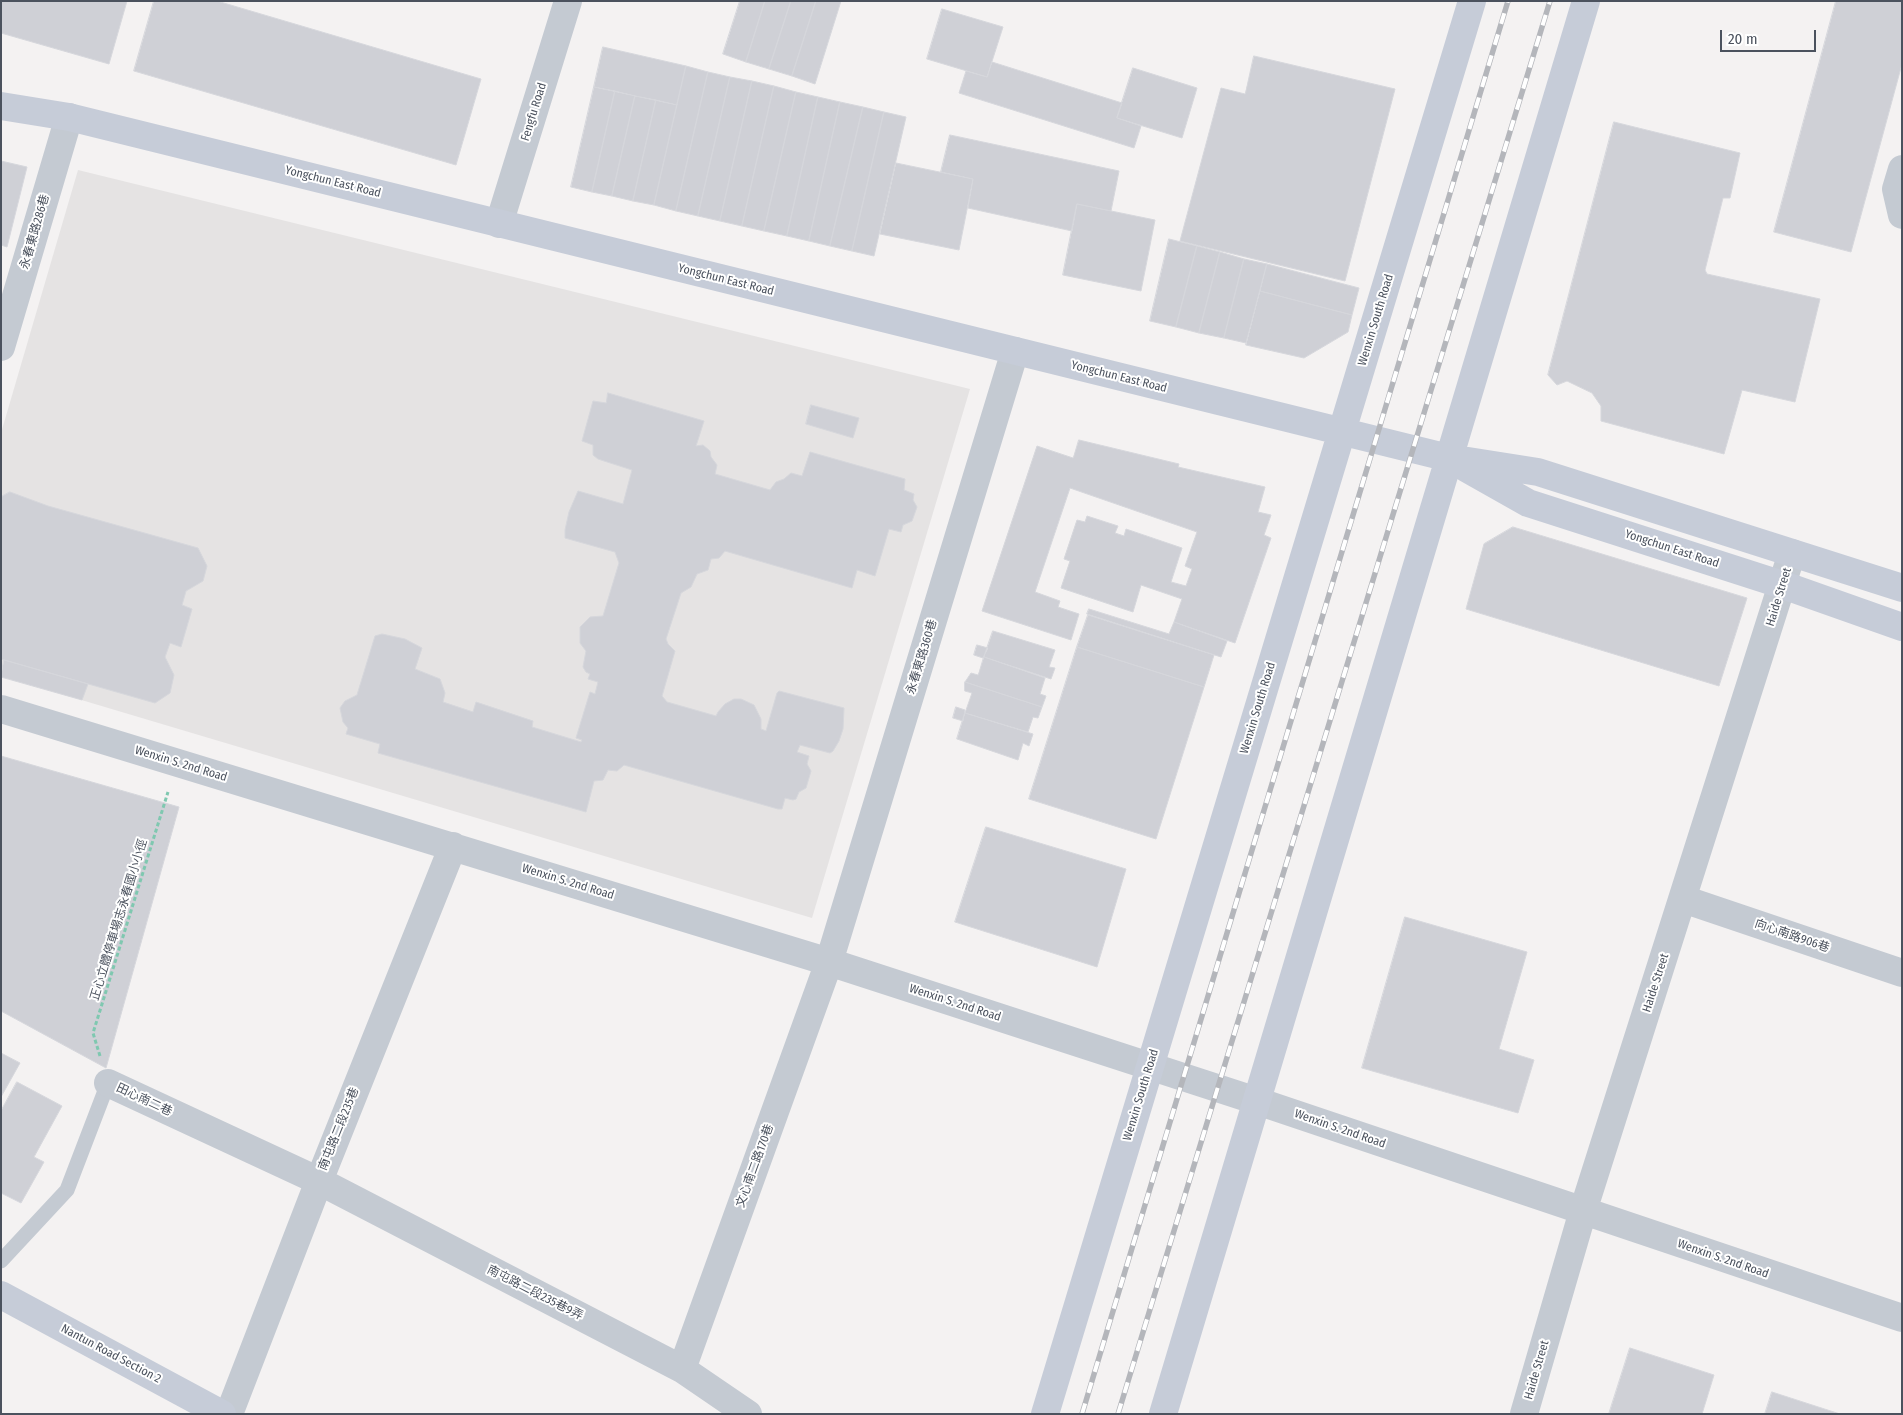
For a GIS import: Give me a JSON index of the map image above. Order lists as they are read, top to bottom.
{
  "streets": {
    "main road": ["Yongchun East Road", "Wenxin South Road", "Nantun Road Section 2"],
    "street": [
      "Fengfu Road",
      "永春東路286巷",
      "Haide Street",
      "永春東路360巷",
      "Wenxin S. 2nd Road",
      "向心南路906巷",
      "田心南二巷",
      "南屯路二段235巷",
      "文心南二路170巷",
      "南屯路二段235巷9弄"
    ],
    "path": ["正心立體停車場志永春國小小徑"]
  },
  "crossings": [
    ["Fengfu Road", "Yongchun East Road"],
    ["Yongchun East Road", "永春東路286巷"],
    ["Yongchun East Road", "Wenxin South Road"],
    ["Yongchun East Road", "Haide Street"],
    ["Yongchun East Road", "永春東路360巷"],
    ["Wenxin South Road", "Wenxin S. 2nd Road"],
    ["Haide Street", "Wenxin S. 2nd Road"],
    ["Haide Street", "向心南路906巷"],
    ["永春東路360巷", "Wenxin S. 2nd Road"],
    ["永春東路360巷", "文心南二路170巷"],
    ["Wenxin S. 2nd Road", "正心立體停車場志永春國小小徑"],
    ["Wenxin S. 2nd Road", "南屯路二段235巷"],
    ["Wenxin S. 2nd Road", "文心南二路170巷"],
    ["正心立體停車場志永春國小小徑", "田心南二巷"],
    ["田心南二巷", "南屯路二段235巷"],
    ["田心南二巷", "南屯路二段235巷9弄"],
    ["南屯路二段235巷", "南屯路二段235巷9弄"],
    ["文心南二路170巷", "南屯路二段235巷9弄"]
  ],
  "scale_bar": "20 m"
}
